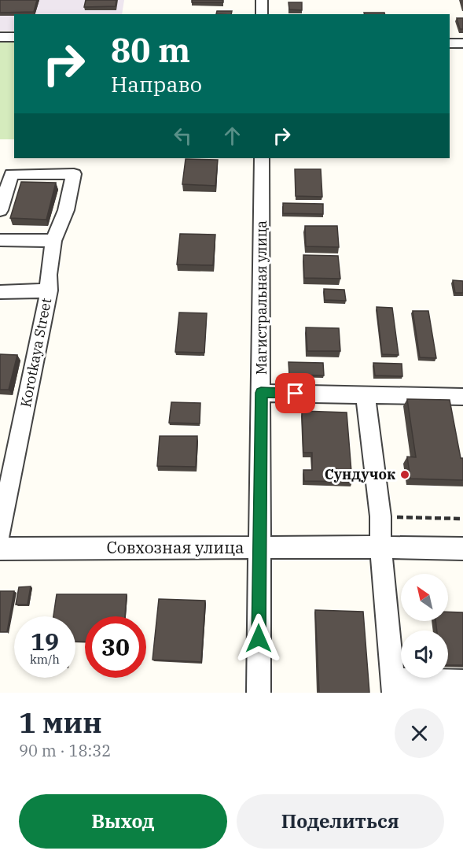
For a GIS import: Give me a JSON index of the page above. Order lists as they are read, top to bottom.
{
  "streets": {
    "street": ["Магистральная улица", "Korotkaya Street", "Совхозная улица"]
  },
  "crossings": [
    ["Магистральная улица", "Совхозная улица"]
  ],
  "places": ["Сундучок"],
  "north": "top left",
  "page": {
    "turn": ["80 m", "Направо"],
    "speed": "19 km/h",
    "limit": "30",
    "heading": ["1 мин", "90 m · 18:32"],
    "buttons": ["Выход", "Поделиться"]
  }
}
